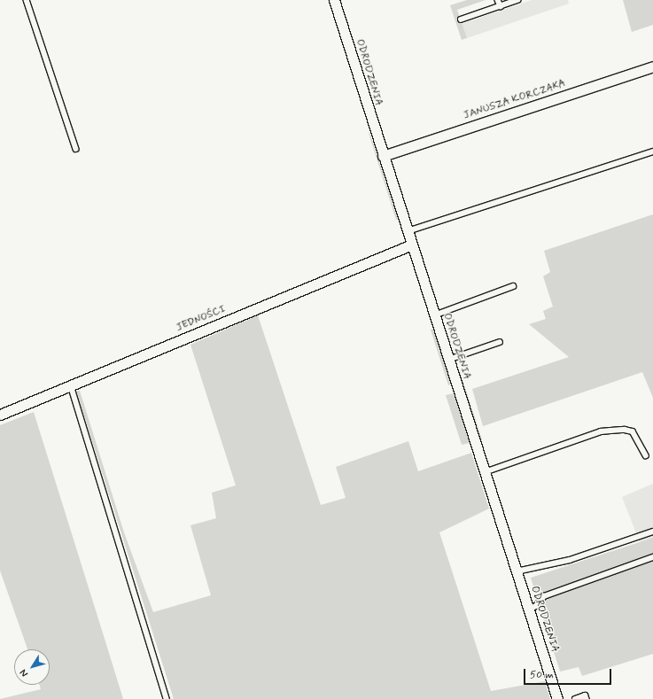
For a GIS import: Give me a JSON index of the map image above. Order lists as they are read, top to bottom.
{
  "streets": {
    "street": ["ODRODZENIA", "JANUSZA KORCZAKA", "JEDNOŚCI"]
  },
  "crossings": [
    ["ODRODZENIA", "JANUSZA KORCZAKA"],
    ["ODRODZENIA", "JEDNOŚCI"]
  ],
  "scale_bar": "50 m",
  "north": "bottom left"
}
